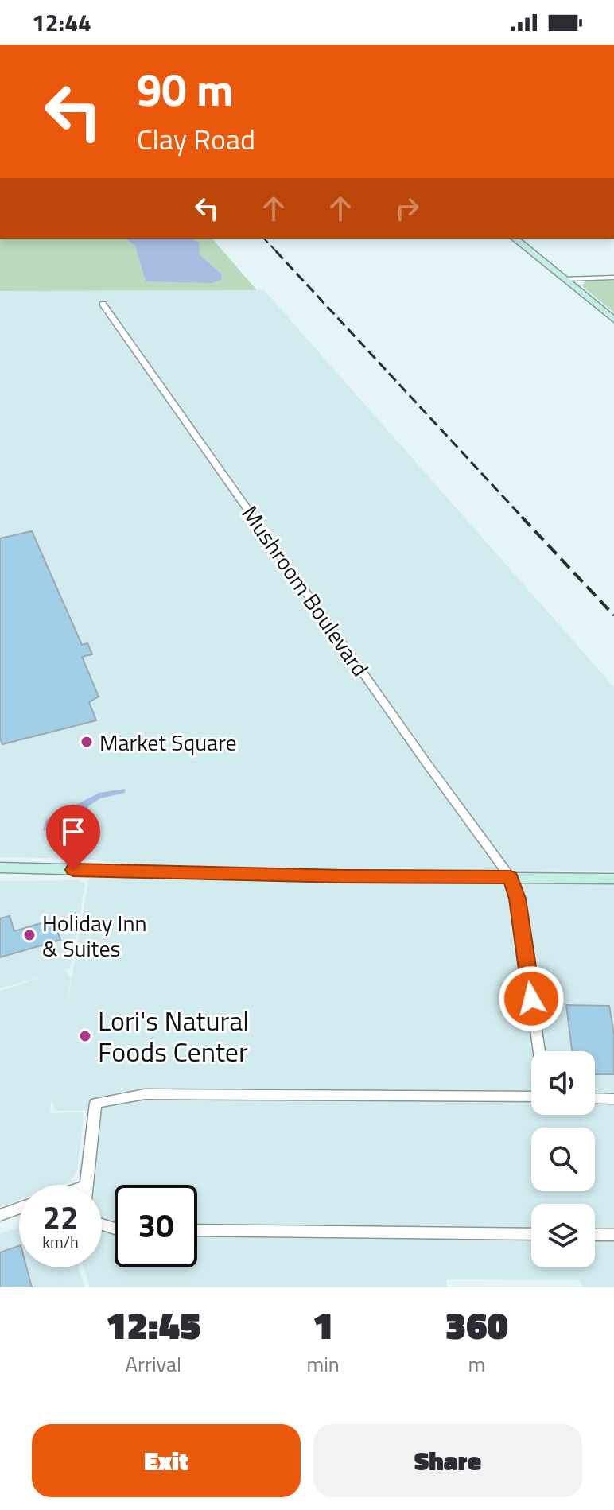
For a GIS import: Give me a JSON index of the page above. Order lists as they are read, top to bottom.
{
  "streets": {
    "street": ["Mushroom Boulevard"]
  },
  "places": ["Market Square", "Holiday Inn & Suites", "Lori's Natural Foods Center"],
  "page": {
    "status": "12:44",
    "turn": ["90 m", "Clay Road"],
    "speed": "22 km/h",
    "limit": "30",
    "eta": [
      "12:45",
      "Arrival",
      "1",
      "min",
      "360",
      "m"
    ],
    "buttons": ["Exit", "Share"]
  }
}
